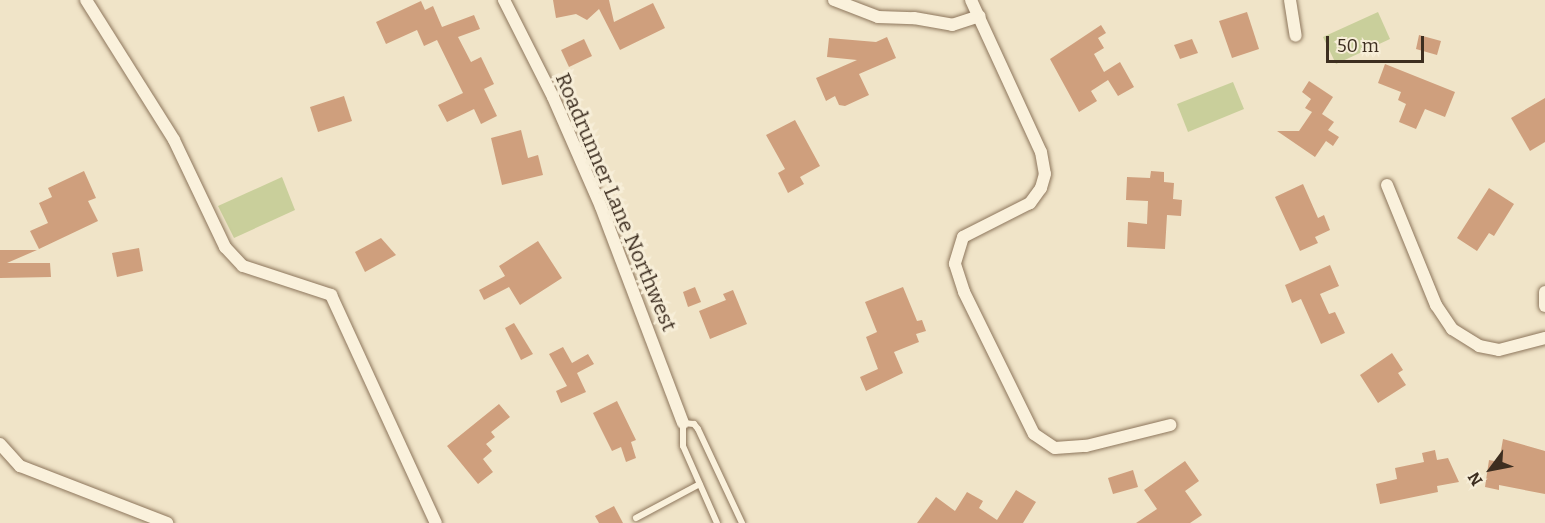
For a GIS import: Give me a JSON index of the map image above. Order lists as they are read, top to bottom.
{
  "streets": {
    "street": ["Roadrunner Lane Northwest"]
  },
  "scale_bar": "50 m",
  "north": "bottom left"
}
